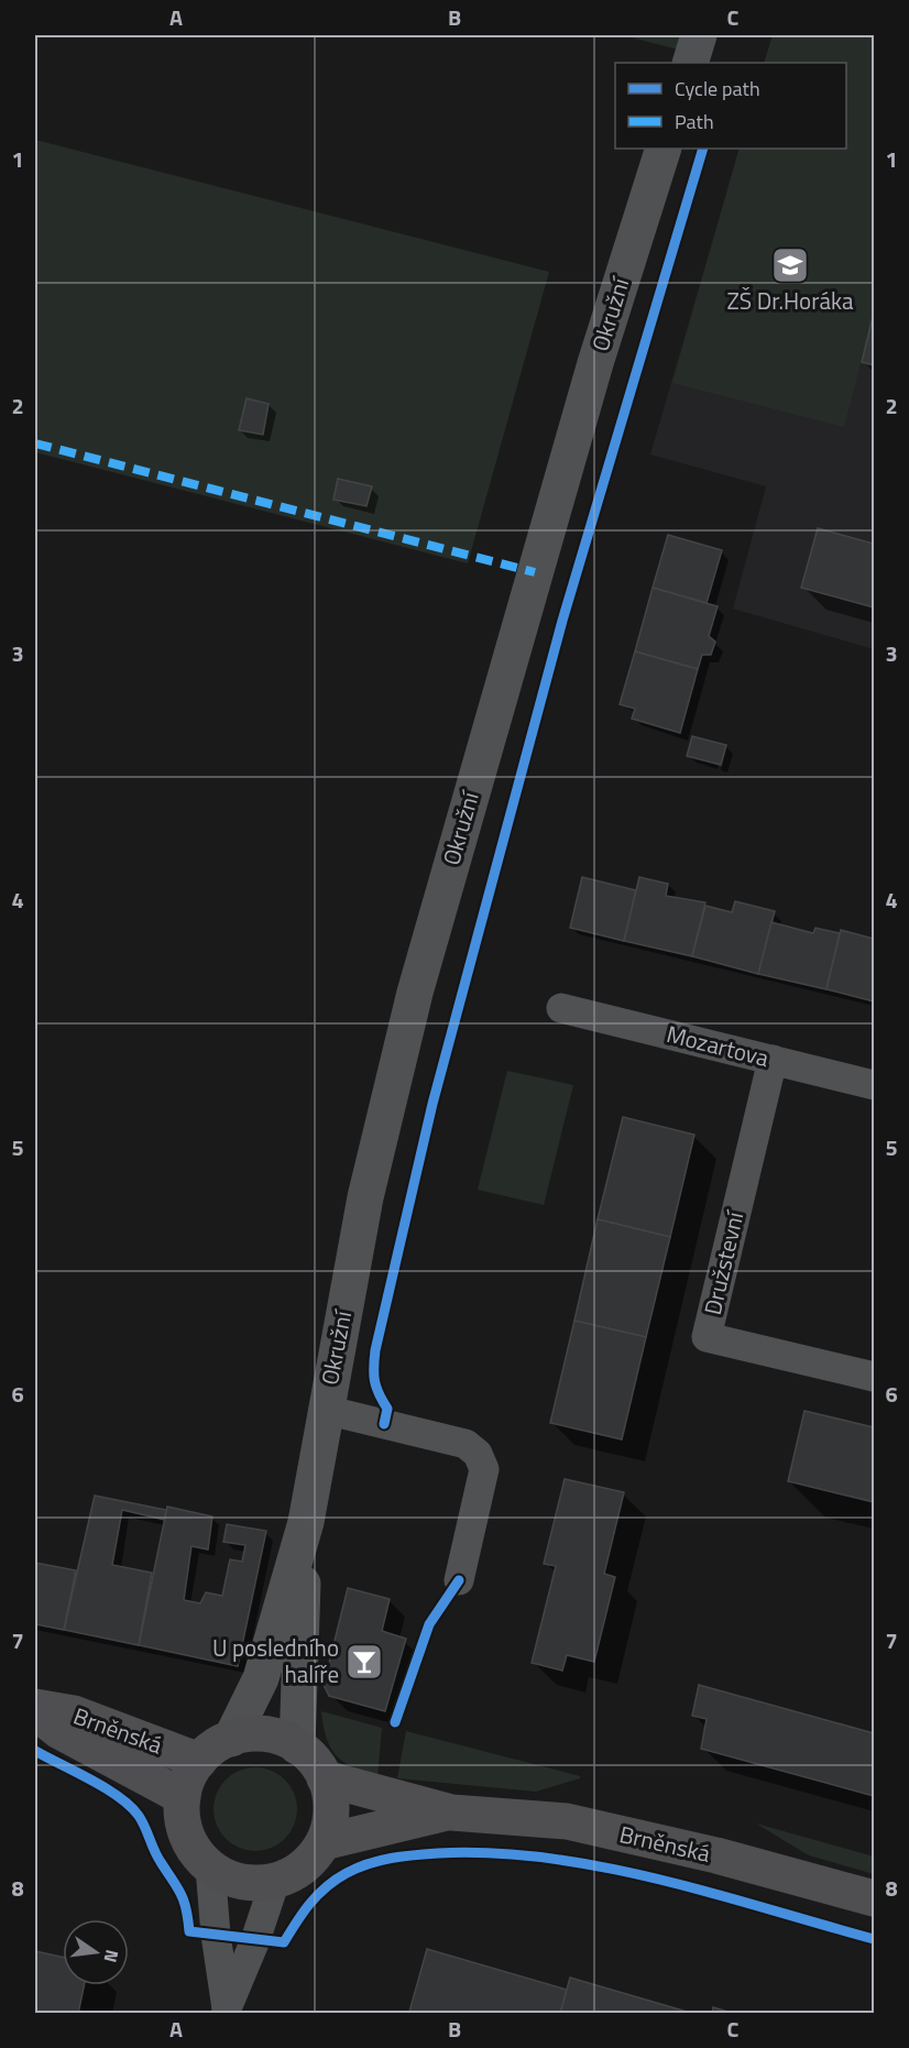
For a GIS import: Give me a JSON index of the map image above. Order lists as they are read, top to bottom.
{
  "streets": {
    "main road": ["Brněnská"],
    "street": ["Okružní", "Mozartova", "Družstevní"]
  },
  "crossings": [
    ["Okružní", "Brněnská"],
    ["Mozartova", "Družstevní"]
  ],
  "places": {
    "school or university": ["ZŠ Dr.Horáka"],
    "bar": ["U posledního halíře"]
  },
  "legend": ["Cycle path", "Path"],
  "north": "right",
  "grid": {
    "columns": ["A", "B", "C"],
    "rows": [
      "1",
      "2",
      "3",
      "4",
      "5",
      "6",
      "7",
      "8"
    ]
  }
}
